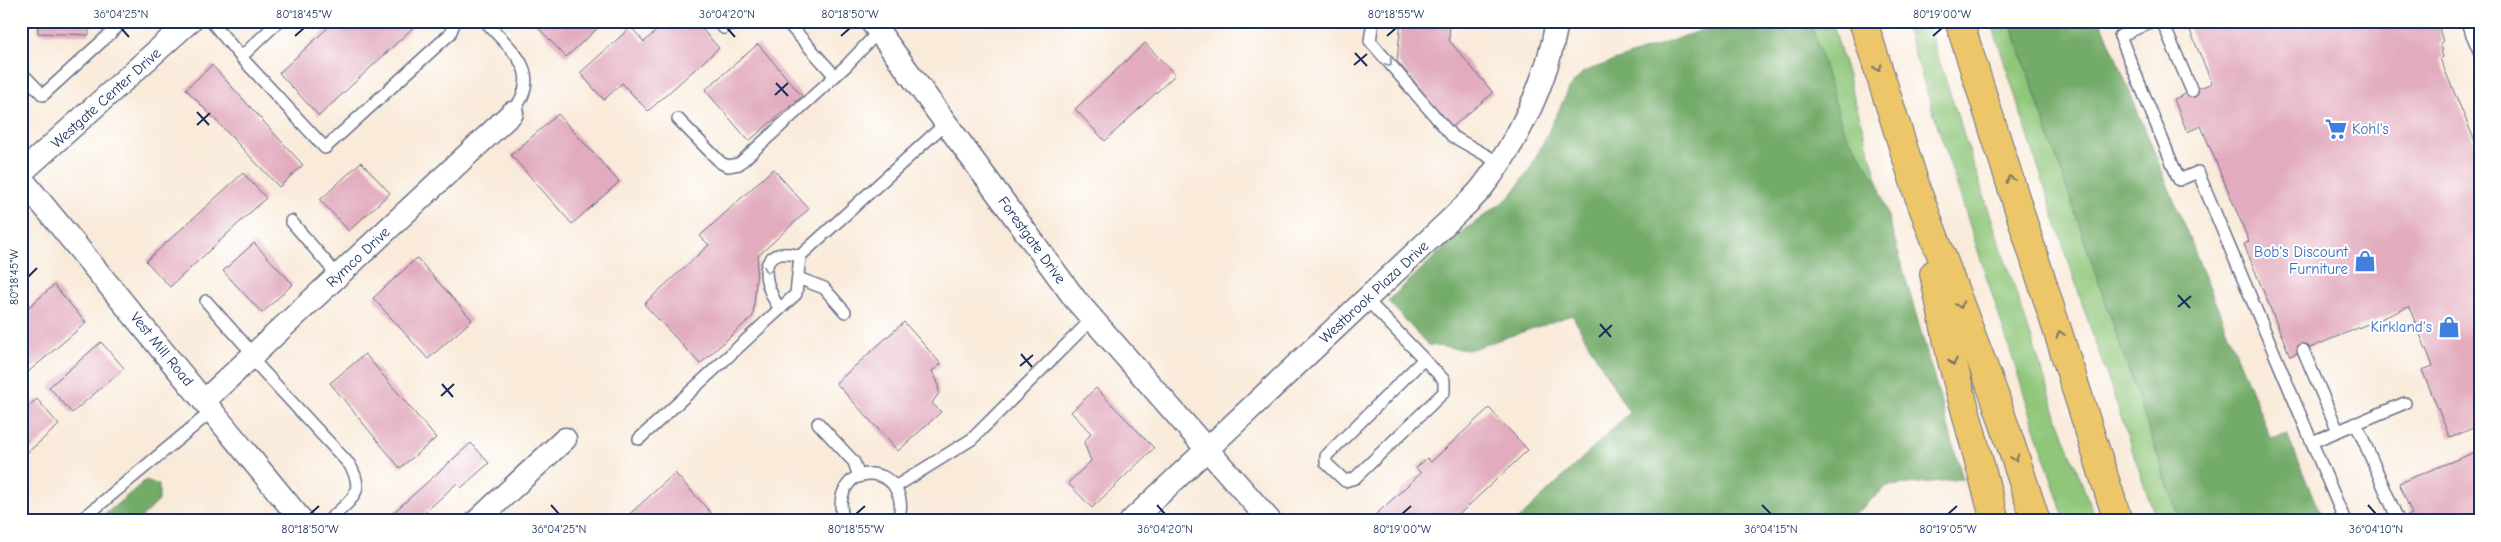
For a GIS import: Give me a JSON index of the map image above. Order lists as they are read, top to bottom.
{
  "streets": {
    "street": [
      "Westgate Center Drive",
      "Forestgate Drive",
      "Rymco Drive",
      "Westbrook Plaza Drive",
      "Vest Mill Road"
    ]
  },
  "crossings": [
    ["Forestgate Drive", "Westbrook Plaza Drive"],
    ["Rymco Drive", "Vest Mill Road"]
  ],
  "places": {
    "supermarket": ["Kohl's"],
    "shop": ["Bob's Discount Furniture", "Kirkland's"]
  },
  "coordinates": [
    "36°04'25\"N",
    "80°18'45\"W",
    "36°04'20\"N",
    "80°18'50\"W",
    "80°18'55\"W",
    "80°19'00\"W",
    "36°04'15\"N",
    "80°19'05\"W",
    "36°04'10\"N"
  ]
}
